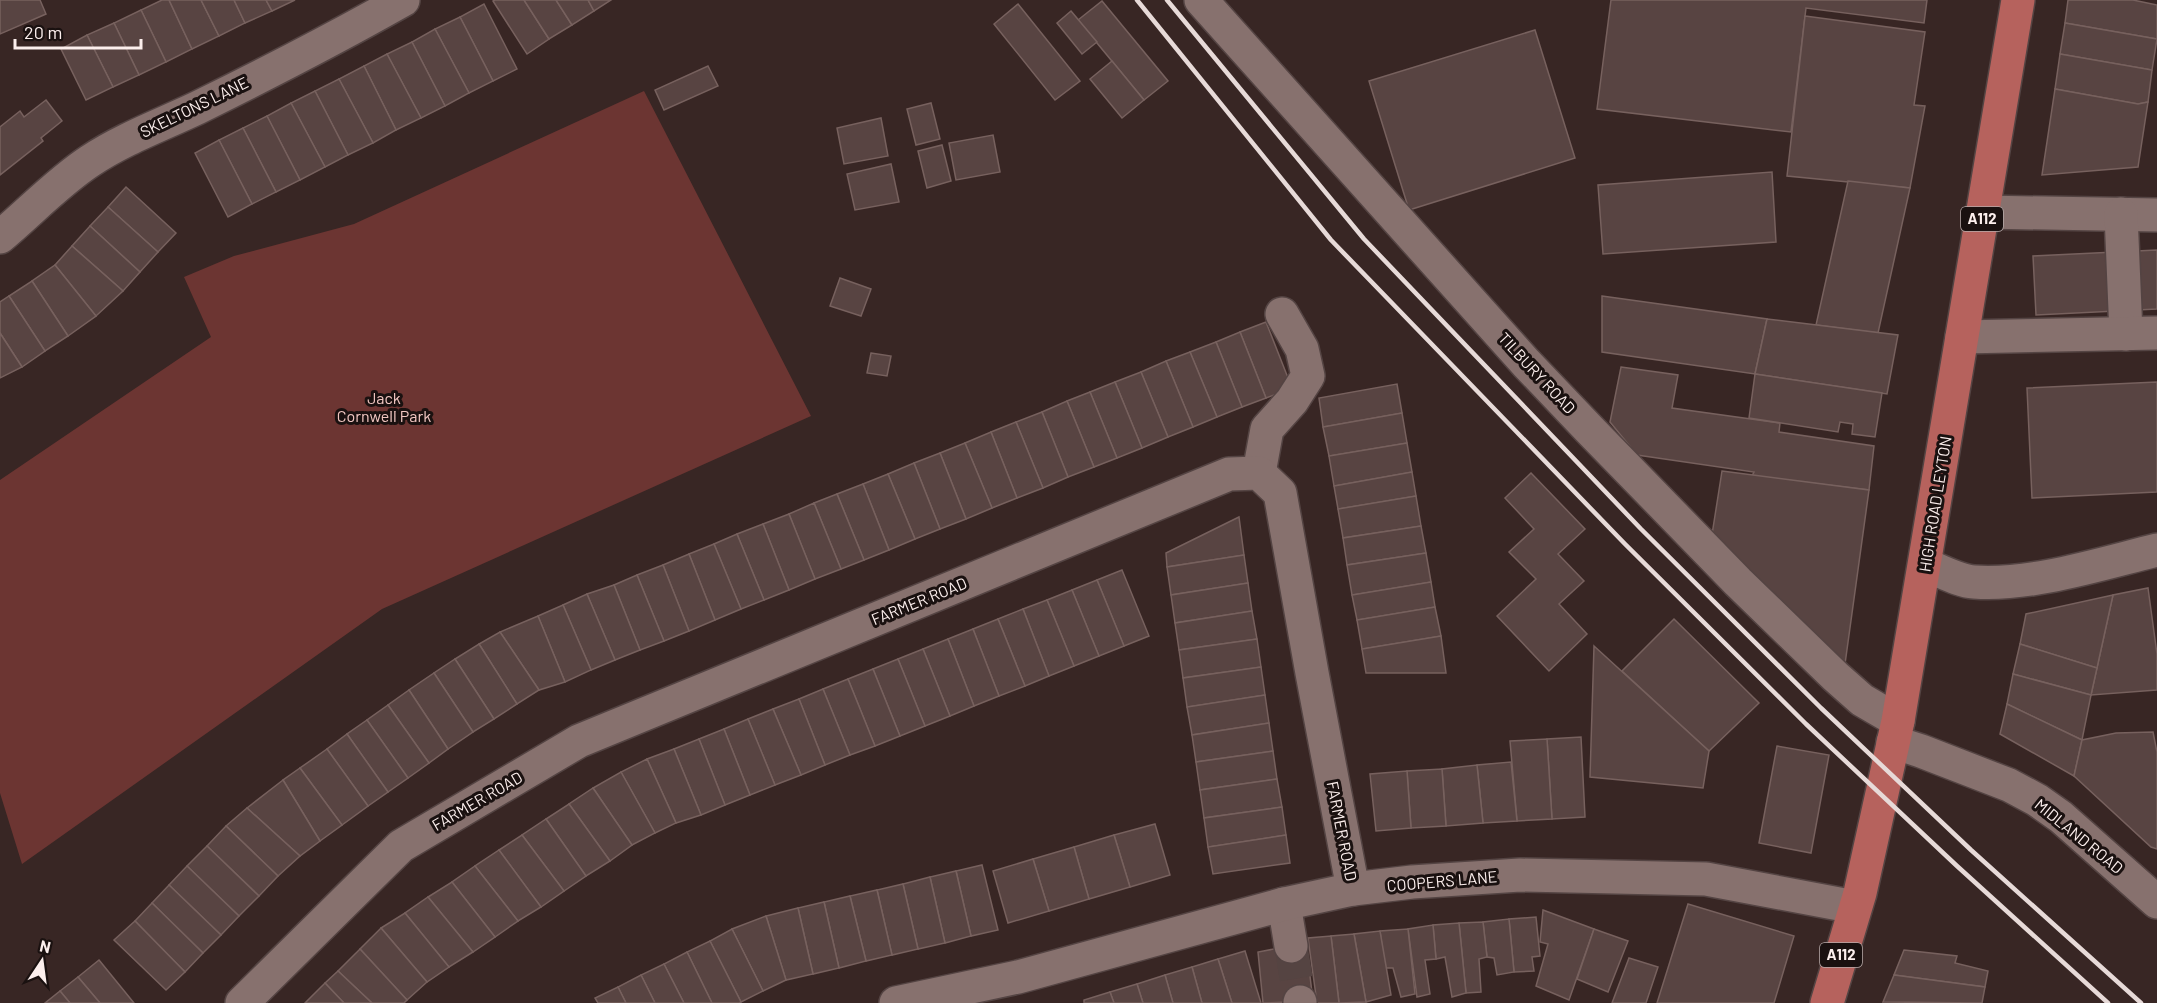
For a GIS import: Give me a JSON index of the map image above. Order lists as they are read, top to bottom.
{
  "streets": {
    "main road": ["A112", "HIGH ROAD LEYTON"],
    "street": [
      "SKELTONS LANE",
      "TILBURY ROAD",
      "FARMER ROAD",
      "MIDLAND ROAD",
      "COOPERS LANE"
    ]
  },
  "crossings": [
    ["TILBURY ROAD", "HIGH ROAD LEYTON"],
    ["TILBURY ROAD", "MIDLAND ROAD"],
    ["HIGH ROAD LEYTON", "MIDLAND ROAD"],
    ["HIGH ROAD LEYTON", "COOPERS LANE"],
    ["FARMER ROAD", "COOPERS LANE"]
  ],
  "parks": ["Jack Cornwell Park"],
  "scale_bar": "20 m",
  "north": "top"
}
